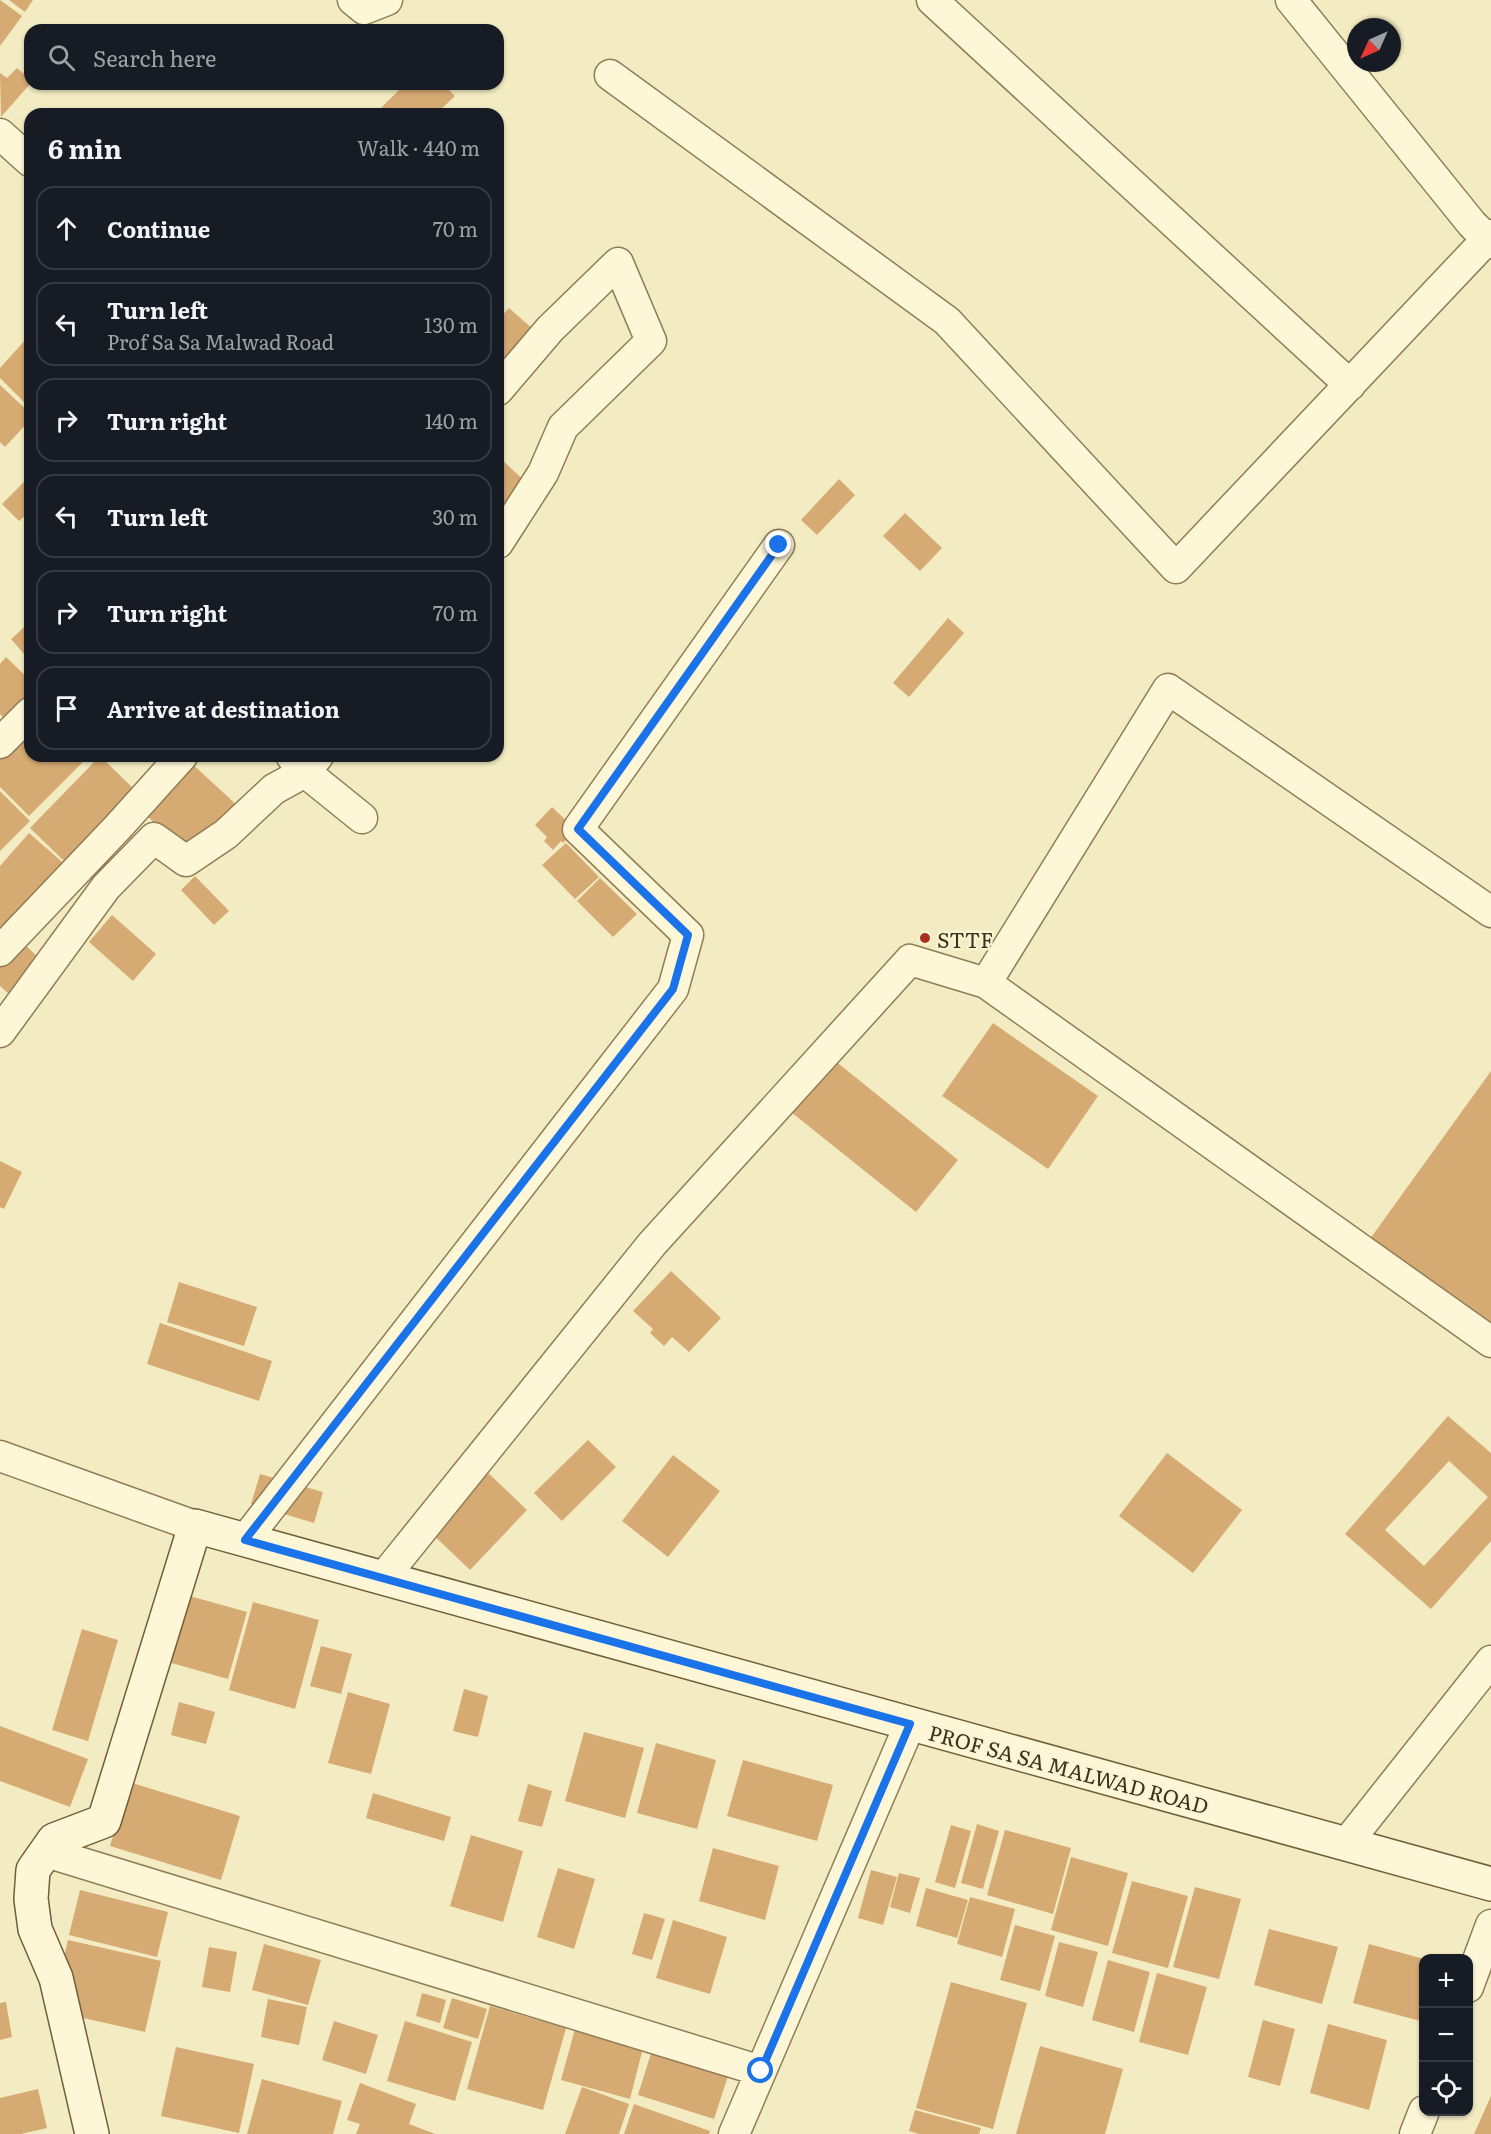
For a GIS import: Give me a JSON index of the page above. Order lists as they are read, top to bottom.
{
  "streets": {
    "street": ["PROF SA SA MALWAD ROAD"]
  },
  "places": ["STTF"],
  "north": "bottom left",
  "page": {
    "search": "Search here",
    "heading": ["6 min", "Walk · 440 m"],
    "list": [
      ["Continue", "70 m"],
      ["Turn left", "Prof Sa Sa Malwad Road", "130 m"],
      ["Turn right", "140 m"],
      ["Turn left", "30 m"],
      ["Turn right", "70 m"],
      "Arrive at destination"
    ],
    "map_buttons": ["+", "−"]
  }
}
